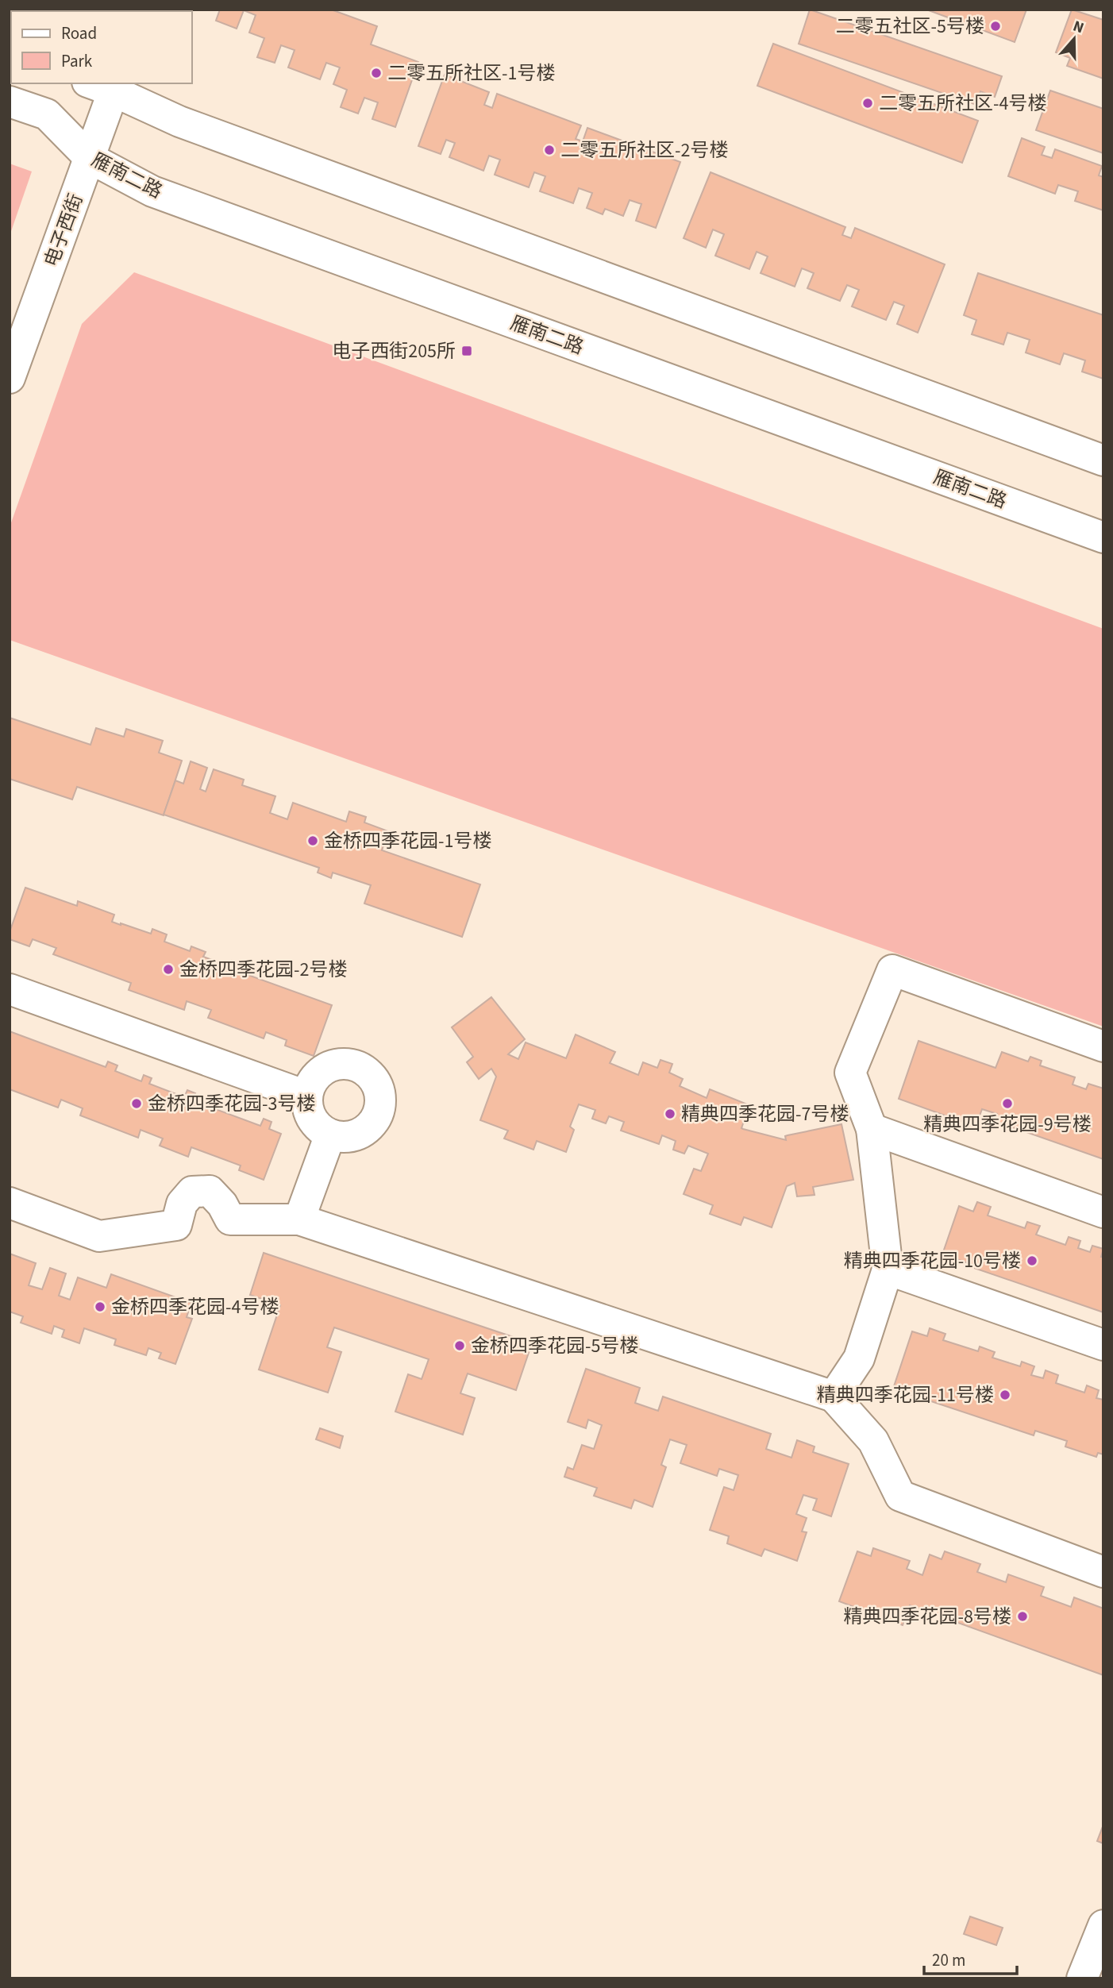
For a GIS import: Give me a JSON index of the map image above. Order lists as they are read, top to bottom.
{
  "streets": {
    "street": ["雁南二路", "电子西街"]
  },
  "crossings": [
    ["雁南二路", "电子西街"]
  ],
  "places": {
    "other": [
      "二零五社区-5号楼",
      "二零五所社区-1号楼",
      "二零五所社区-4号楼",
      "二零五所社区-2号楼",
      "金桥四季花园-1号楼",
      "金桥四季花园-2号楼",
      "金桥四季花园-3号楼",
      "精典四季花园-9号楼",
      "精典四季花园-7号楼",
      "精典四季花园-10号楼",
      "金桥四季花园-4号楼",
      "金桥四季花园-5号楼",
      "精典四季花园-11号楼",
      "精典四季花园-8号楼"
    ],
    "transit": ["电子西街205所"]
  },
  "legend": ["Road", "Park"],
  "scale_bar": "20 m",
  "north": "top"
}
